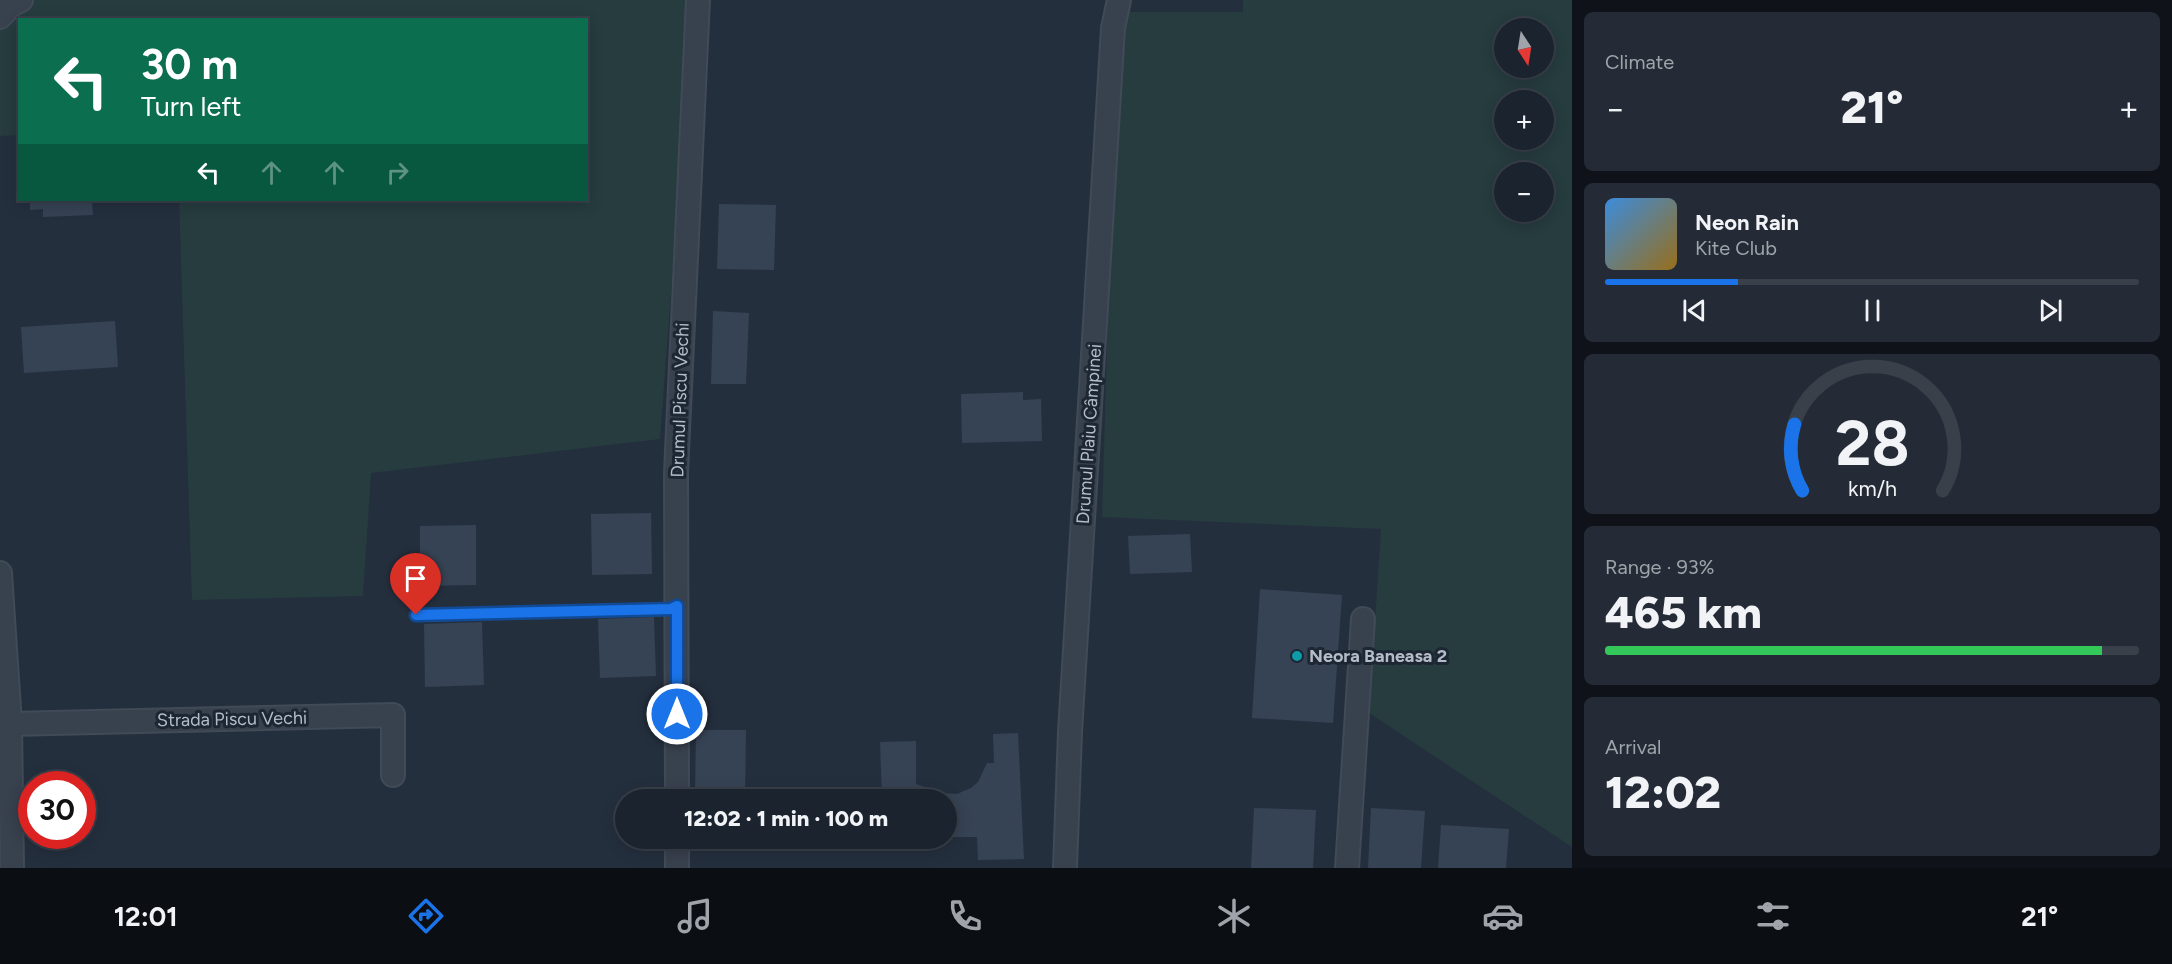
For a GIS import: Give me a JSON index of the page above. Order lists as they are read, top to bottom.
{
  "streets": {
    "street": ["Drumul Piscu Vechi", "Drumul Plaiu Câmpinei", "Strada Piscu Vechi"]
  },
  "places": ["Neora Baneasa 2"],
  "north": "bottom",
  "page": {
    "tile": [
      "Climate",
      ["Range · 93%", "465 km"],
      ["Arrival", "12:02"]
    ],
    "map_buttons": ["+", "−"],
    "turn": ["30 m", "Turn left"],
    "heat": ["−", "21°", "+"],
    "song": ["Neon Rain", "Kite Club"],
    "limit": "30",
    "trip": "12:02 · 1 min · 100 m",
    "tabs": ["12:01", "21°"],
    "gauge": ["28", "km/h"]
  }
}
